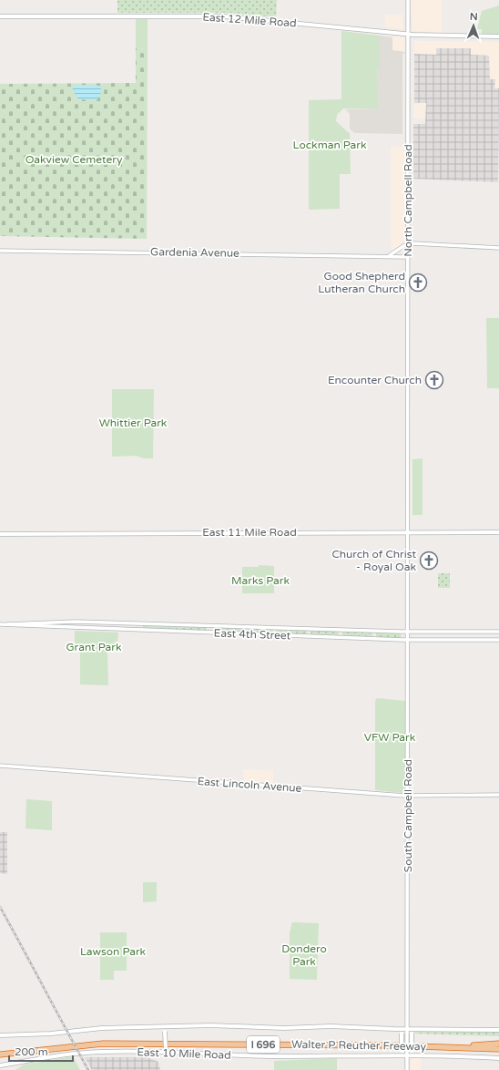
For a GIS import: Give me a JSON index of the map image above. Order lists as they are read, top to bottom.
{
  "streets": {
    "highway": ["I 696", "Walter P Reuther Freeway"],
    "main road": ["East 12 Mile Road", "East 11 Mile Road", "East 10 Mile Road"],
    "street": [
      "North Campbell Road",
      "Gardenia Avenue",
      "East 4th Street",
      "East Lincoln Avenue",
      "South Campbell Road"
    ]
  },
  "crossings": [
    ["East 12 Mile Road", "North Campbell Road"],
    ["North Campbell Road", "Gardenia Avenue"],
    ["North Campbell Road", "East 11 Mile Road"],
    ["North Campbell Road", "South Campbell Road"],
    ["East 11 Mile Road", "South Campbell Road"],
    ["East 4th Street", "South Campbell Road"],
    ["East Lincoln Avenue", "South Campbell Road"],
    ["South Campbell Road", "East 10 Mile Road"]
  ],
  "parks": [
    "Lockman Park",
    "Oakview Cemetery",
    "Whittier Park",
    "Marks Park",
    "Grant Park",
    "VFW Park",
    "Dondero Park",
    "Lawson Park"
  ],
  "places": {
    "church": ["Good Shepherd Lutheran Church", "Encounter Church", "Church of Christ - Royal Oak"]
  },
  "scale_bar": "200 m",
  "north": "top"
}
